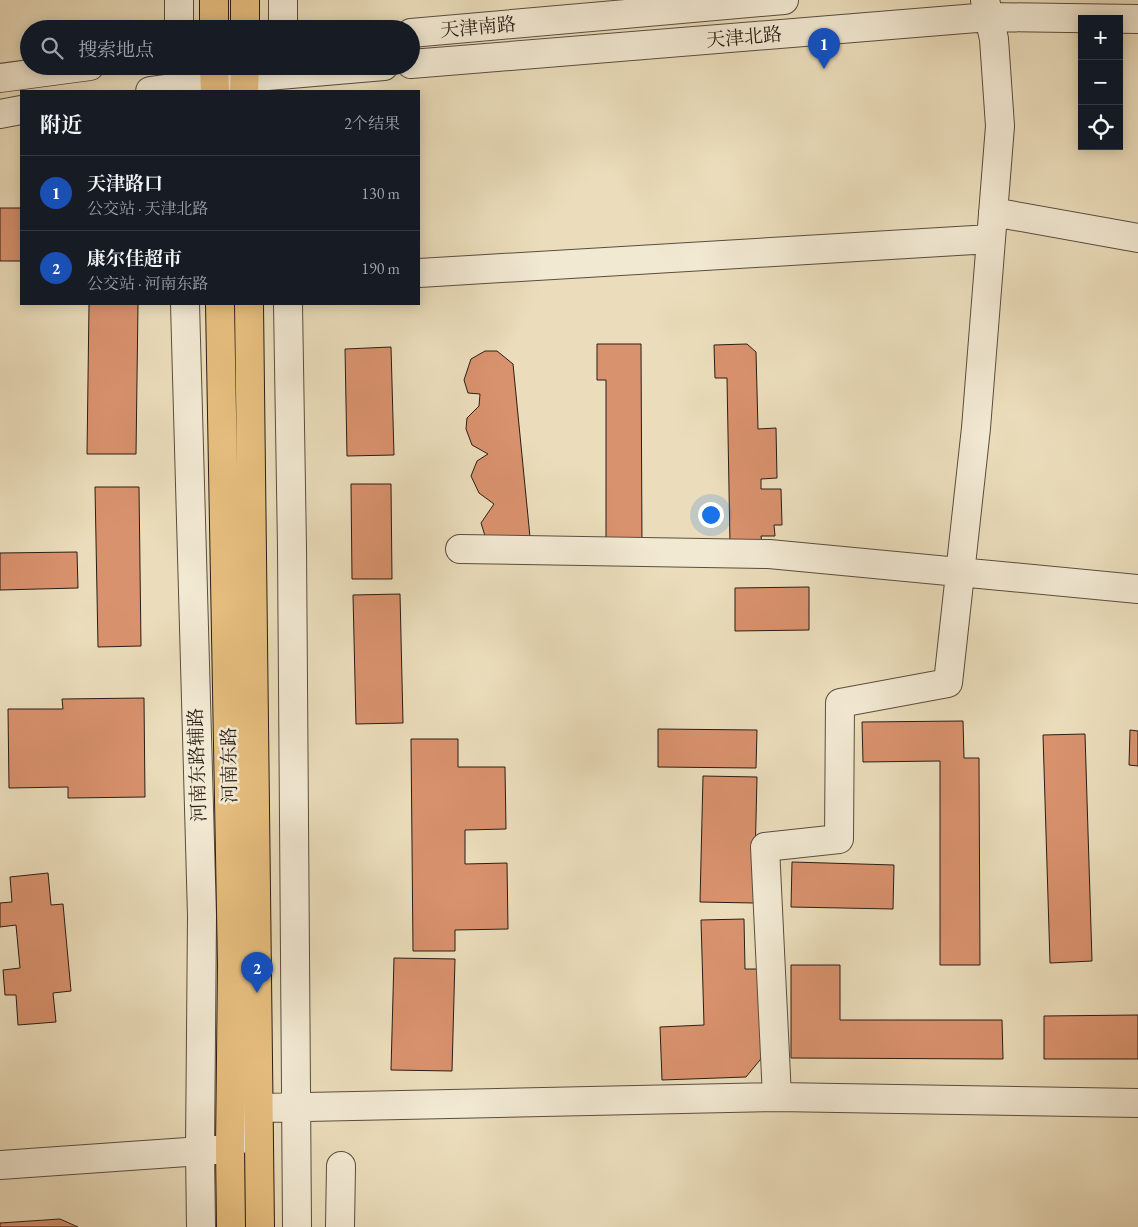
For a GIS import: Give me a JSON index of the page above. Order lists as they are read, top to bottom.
{
  "streets": {
    "main road": ["河南东路"],
    "street": ["天津南路", "天津北路", "河南东路辅路"]
  },
  "page": {
    "map_buttons": ["+", "−"],
    "search": "搜索地点",
    "pins": ["1", "2"],
    "heading": ["附近", "2个结果"],
    "list": [
      {
        "mark": "1",
        "name": "天津路口",
        "note": "公交站 · 天津北路",
        "value": "130 m"
      },
      {
        "mark": "2",
        "name": "康尔佳超市",
        "note": "公交站 · 河南东路",
        "value": "190 m"
      }
    ]
  }
}
